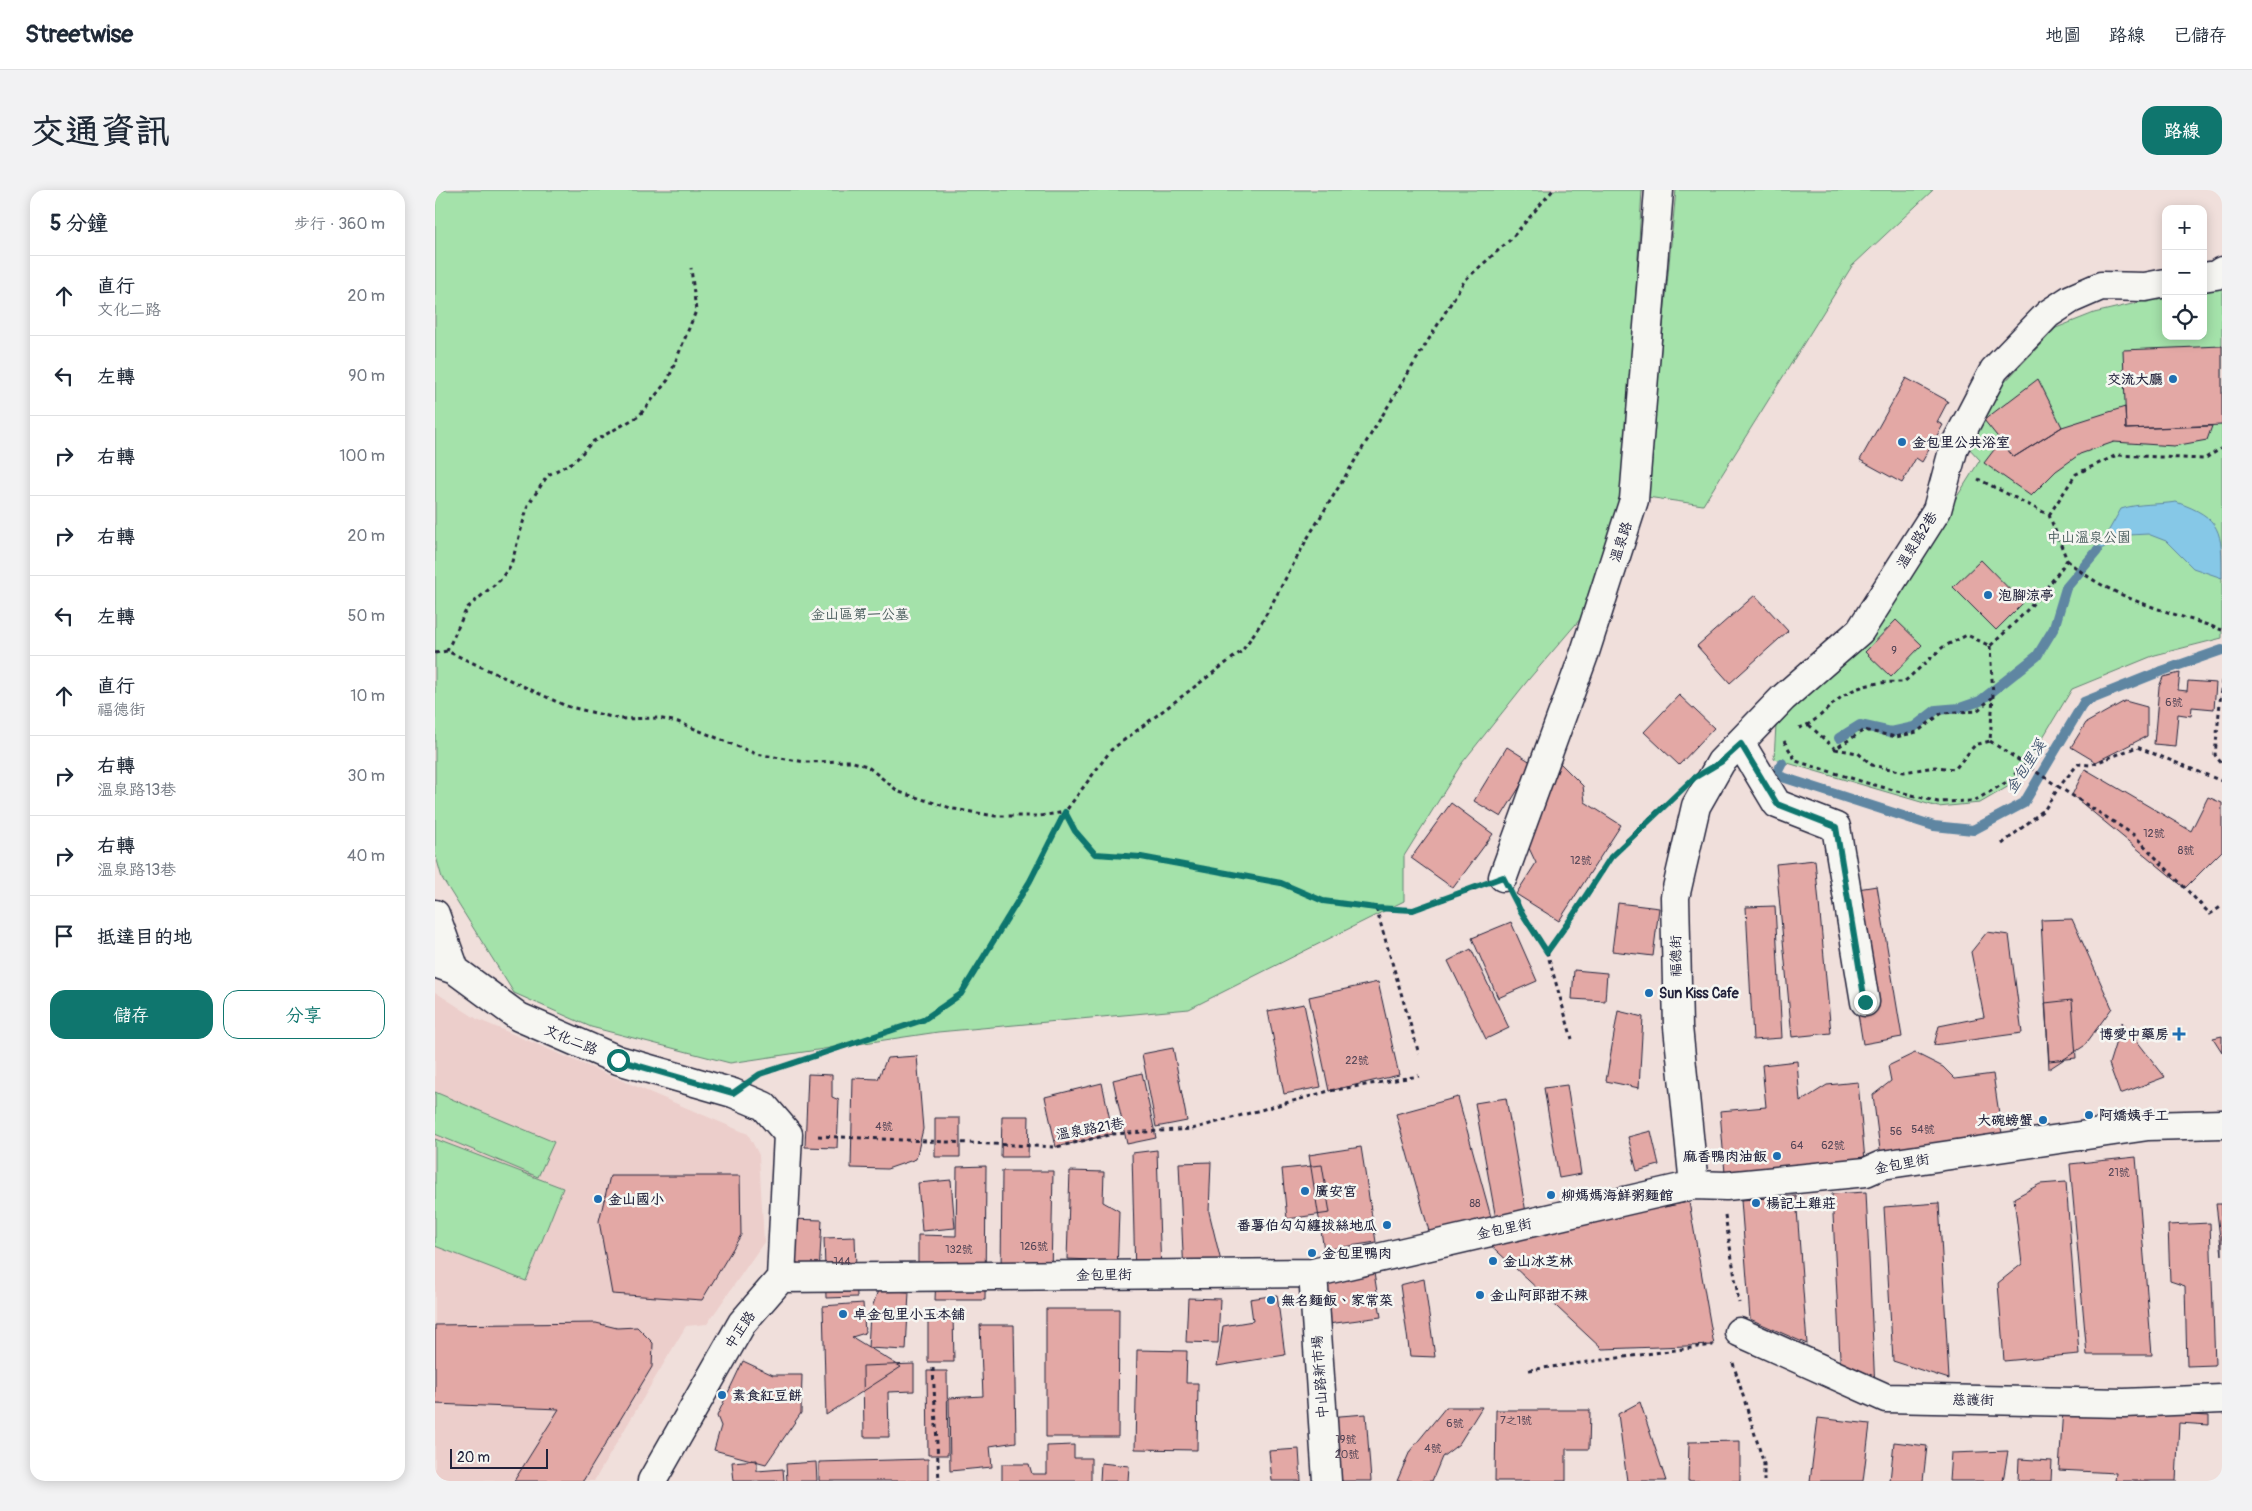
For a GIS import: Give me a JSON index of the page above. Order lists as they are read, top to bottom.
{
  "streets": {
    "street": [
      "溫泉路2巷",
      "溫泉路",
      "福德街",
      "文化二路",
      "金包里街",
      "中正路",
      "中山路新市場",
      "慈護街"
    ],
    "path": ["溫泉路21巷"]
  },
  "crossings": [
    ["溫泉路2巷", "福德街"],
    ["福德街", "金包里街"],
    ["文化二路", "溫泉路21巷"],
    ["金包里街", "中正路"],
    ["金包里街", "中山路新市場"]
  ],
  "water": ["金包里溪"],
  "parks": ["中山溫泉公園", "金山區第一公墓"],
  "places": {
    "other": [
      "交流大廳",
      "金包里公共浴室",
      "泡腳涼亭",
      "Sun Kiss Cafe",
      "阿嬌姨手工",
      "大碗螃蟹",
      "麻香鴨肉油飯",
      "廣安宮",
      "柳媽媽海鮮粥麵館",
      "金山國小",
      "楊記土雞莊",
      "番薯伯勾勾纏拔絲地瓜",
      "金包里鴨肉",
      "金山冰芝林",
      "金山阿郎甜不辣",
      "無名麵飯、家常菜",
      "卓金包里小玉本舖",
      "素食紅豆餅"
    ],
    "health": ["博愛中藥房"]
  },
  "house_numbers": [
    "9",
    "6號",
    "12號",
    "8號",
    "12號",
    "22號",
    "4號",
    "54號",
    "56",
    "64",
    "62號",
    "21號",
    "88",
    "126號",
    "132號",
    "144",
    "7之1號",
    "6號",
    "19號",
    "4號",
    "20號"
  ],
  "scale_bar": "20 m",
  "page": {
    "header": "Streetwise",
    "nav": ["地圖", "路線", "已儲存"],
    "buttons": [
      "路線",
      ["儲存", "分享"]
    ],
    "title": "交通資訊",
    "heading": ["5 分鐘", "步行 · 360 m"],
    "map_buttons": ["+", "−"],
    "list": [
      ["直行", "文化二路", "20 m"],
      ["左轉", "90 m"],
      ["右轉", "100 m"],
      ["右轉", "20 m"],
      ["左轉", "50 m"],
      ["直行", "福德街", "10 m"],
      ["右轉", "溫泉路13巷", "30 m"],
      ["右轉", "溫泉路13巷", "40 m"],
      "抵達目的地"
    ],
    "scale": "20 m"
  }
}
